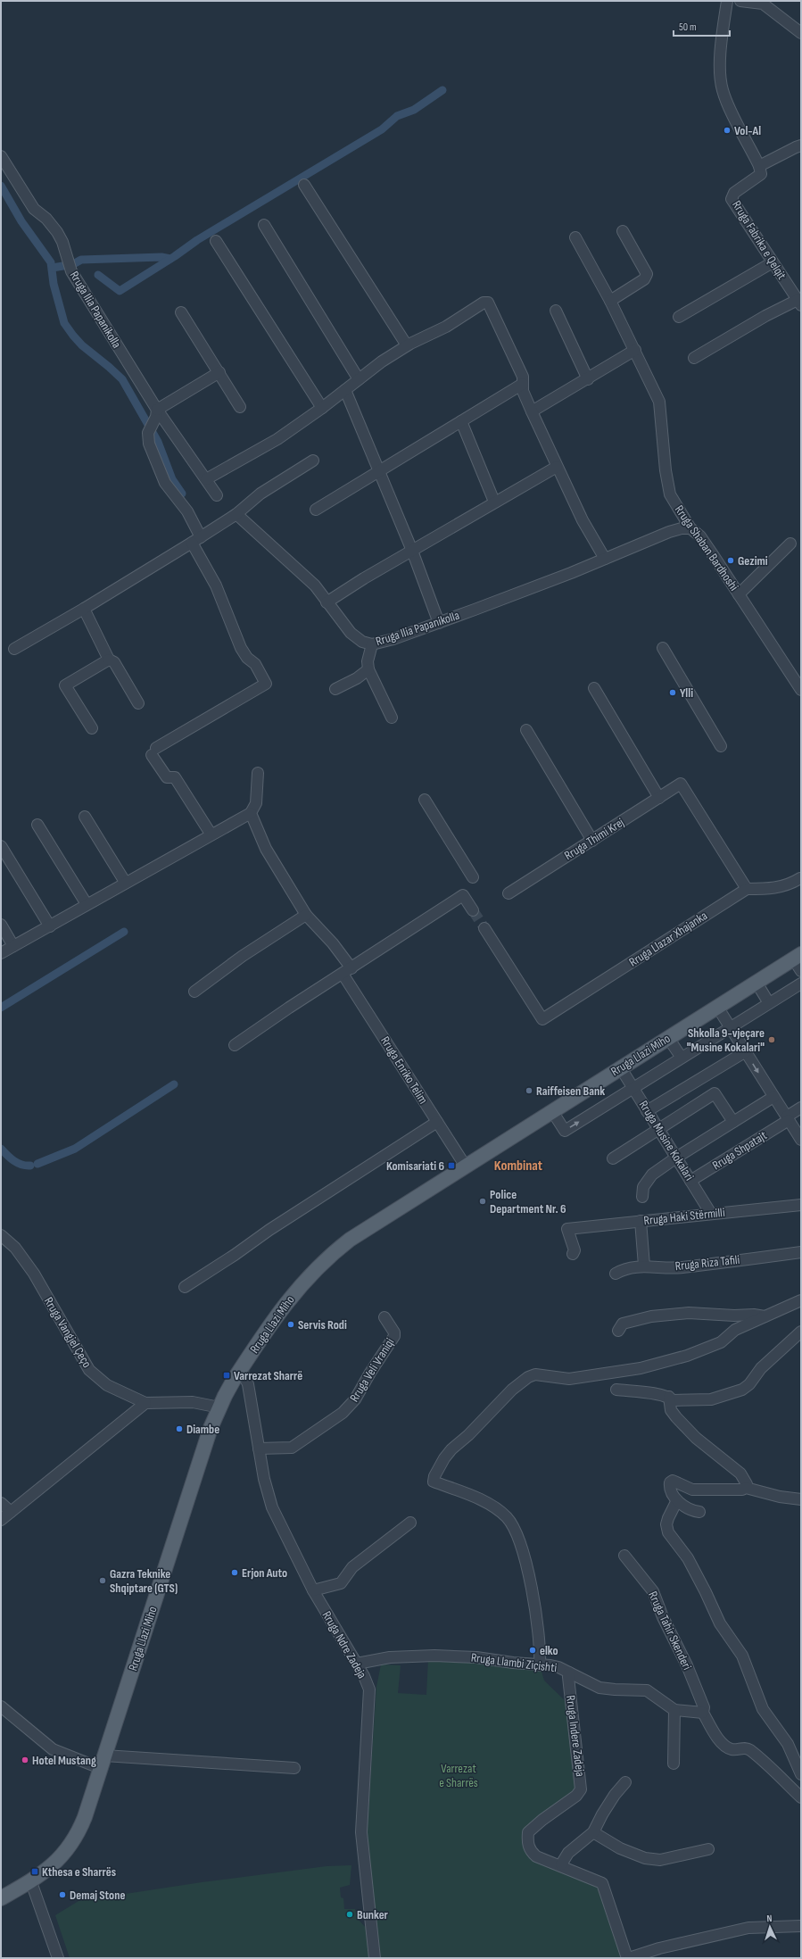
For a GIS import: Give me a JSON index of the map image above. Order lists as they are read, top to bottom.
{
  "streets": {
    "main road": ["Rruga Llazi Miho"],
    "street": [
      "Rruga Fabrika e Qelqit",
      "Rruga Ilia Papanikolla",
      "Rruga Shaban Bardhoshi",
      "Rruga Thimi Krej",
      "Rruga Llazar Xhajanka",
      "Rruga Enriko Telim",
      "Rruga Musine Kokalari",
      "Rruga Shpatajt",
      "Rruga Haki Stërmilli",
      "Rruga Riza Tafili",
      "Rruga Vangjel Çeço",
      "Rruga Veli Vraniqi",
      "Rruga Tahir Skenderi",
      "Rruga Ndre Zadeja",
      "Rruga Llambi Ziçishti",
      "Rruga Indere Zadeja"
    ]
  },
  "crossings": [
    ["Rruga Ilia Papanikolla", "Rruga Shaban Bardhoshi"],
    ["Rruga Thimi Krej", "Rruga Llazar Xhajanka"],
    ["Rruga Llazi Miho", "Rruga Enriko Telim"],
    ["Rruga Llazi Miho", "Rruga Musine Kokalari"],
    ["Rruga Llazi Miho", "Rruga Vangjel Çeço"],
    ["Rruga Llazi Miho", "Rruga Ndre Zadeja"],
    ["Rruga Musine Kokalari", "Rruga Shpatajt"],
    ["Rruga Musine Kokalari", "Rruga Haki Stërmilli"],
    ["Rruga Veli Vraniqi", "Rruga Ndre Zadeja"],
    ["Rruga Ndre Zadeja", "Rruga Llambi Ziçishti"],
    ["Rruga Llambi Ziçishti", "Rruga Indere Zadeja"]
  ],
  "districts": ["Kombinat"],
  "parks": ["Varrezat e Sharrës"],
  "places": {
    "other": [
      "Vol-Al",
      "Gezimi",
      "Ylli",
      "Shkolla 9-vjeçare \"Musine Kokalari\"",
      "Raiffeisen Bank",
      "Police Department Nr. 6",
      "Servis Rodi",
      "Diambe",
      "Erjon Auto",
      "Gazra Teknike Shqiptare (GTS)",
      "elko",
      "Hotel Mustang",
      "Demaj Stone",
      "Bunker"
    ],
    "transit": ["Komisariati 6", "Varrezat Sharrë", "Kthesa e Sharrës"]
  },
  "scale_bar": "50 m",
  "north": "top"
}
